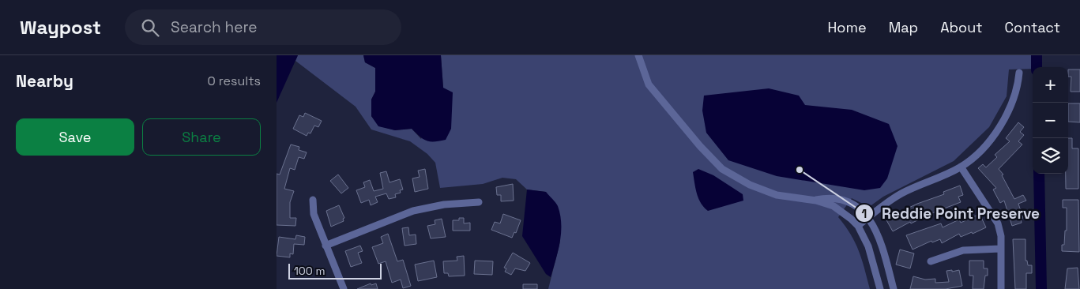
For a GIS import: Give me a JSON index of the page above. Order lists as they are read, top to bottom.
{
  "places": ["Reddie Point Preserve"],
  "scale_bar": "100 m",
  "page": {
    "header": "Waypost",
    "search": "Search here",
    "nav": [
      "Home",
      "Map",
      "About",
      "Contact"
    ],
    "heading": ["Nearby", "0 results"],
    "map_buttons": ["+", "−"],
    "buttons": ["Save", "Share"],
    "scale": "100 m"
  }
}
